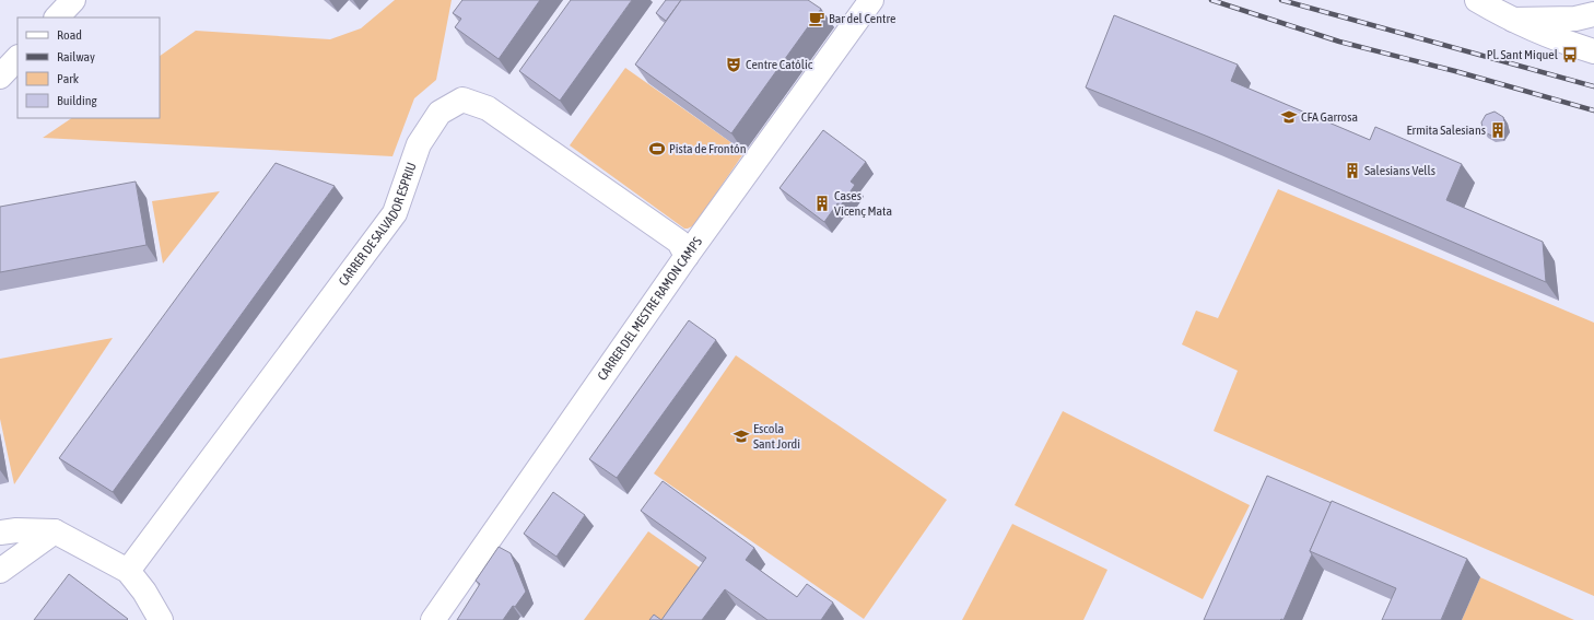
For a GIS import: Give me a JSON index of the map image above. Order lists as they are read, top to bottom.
{
  "streets": {
    "street": ["CARRER DE SALVADOR ESPRIU", "CARRER DEL MESTRE RAMON CAMPS"]
  },
  "crossings": [
    ["CARRER DE SALVADOR ESPRIU", "CARRER DEL MESTRE RAMON CAMPS"]
  ],
  "places": {
    "cafe": ["Bar del Centre"],
    "bus stop": ["Pl. Sant Miquel"],
    "theatre": ["Centre Católic"],
    "school or university": ["CFA Garrosa", "Escola Sant Jordi"],
    "building": ["Ermita Salesians", "Salesians Vells", "Cases Vicenç Mata"],
    "sports": ["Pista de Frontón"]
  },
  "legend": [
    "Road",
    "Railway",
    "Park",
    "Building"
  ]
}
